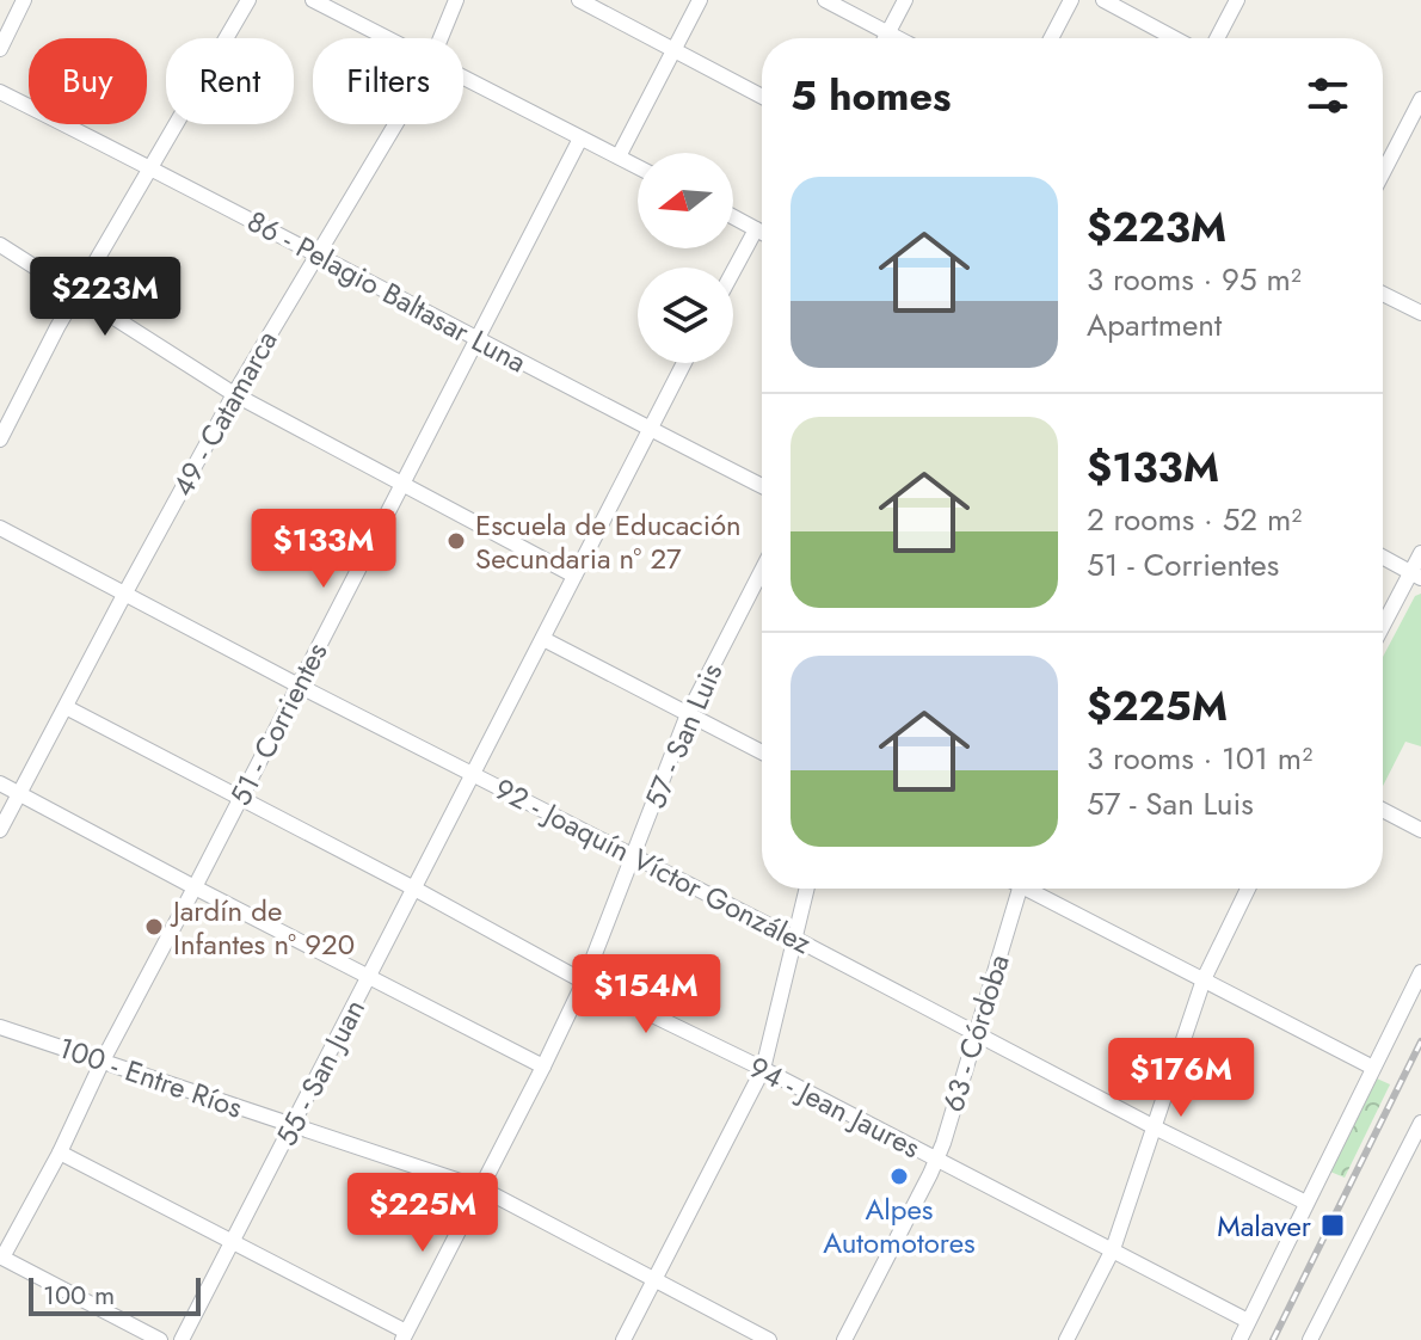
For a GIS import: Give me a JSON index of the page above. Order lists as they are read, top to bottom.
{
  "streets": {
    "street": [
      "86 - Pelagio Baltasar Luna",
      "49 - Catamarca",
      "51 - Corrientes",
      "57 - San Luis",
      "92 - Joaquín Víctor González",
      "63 - Córdoba",
      "55 - San Juan",
      "100 - Entre Ríos",
      "94 - Jean Jaures"
    ]
  },
  "crossings": [
    ["86 - Pelagio Baltasar Luna", "49 - Catamarca"],
    ["86 - Pelagio Baltasar Luna", "51 - Corrientes"],
    ["86 - Pelagio Baltasar Luna", "55 - San Juan"],
    ["49 - Catamarca", "92 - Joaquín Víctor González"],
    ["49 - Catamarca", "94 - Jean Jaures"],
    ["51 - Corrientes", "92 - Joaquín Víctor González"],
    ["51 - Corrientes", "100 - Entre Ríos"],
    ["51 - Corrientes", "94 - Jean Jaures"],
    ["57 - San Luis", "92 - Joaquín Víctor González"],
    ["57 - San Luis", "100 - Entre Ríos"],
    ["57 - San Luis", "94 - Jean Jaures"],
    ["92 - Joaquín Víctor González", "63 - Córdoba"],
    ["92 - Joaquín Víctor González", "55 - San Juan"],
    ["63 - Córdoba", "94 - Jean Jaures"],
    ["55 - San Juan", "100 - Entre Ríos"],
    ["55 - San Juan", "94 - Jean Jaures"]
  ],
  "places": {
    "other": ["Escuela de Educación Secundaria nº 27", "Jardín de Infantes nº 920", "Alpes Automotores"],
    "transit": ["Malaver"]
  },
  "scale_bar": "100 m",
  "north": "left",
  "page": {
    "chip": ["Buy", "Rent", "Filters"],
    "heading": "5 homes",
    "list": [
      {
        "name": "$223M",
        "note": "3 rooms · 95 m² · Apartment"
      },
      {
        "name": "$133M",
        "note": "2 rooms · 52 m² · 51 - Corrientes"
      },
      {
        "name": "$225M",
        "note": "3 rooms · 101 m² · 57 - San Luis"
      }
    ],
    "price": [
      "$223M",
      "$133M",
      "$154M",
      "$176M",
      "$225M"
    ],
    "scale": "100 m"
  }
}
